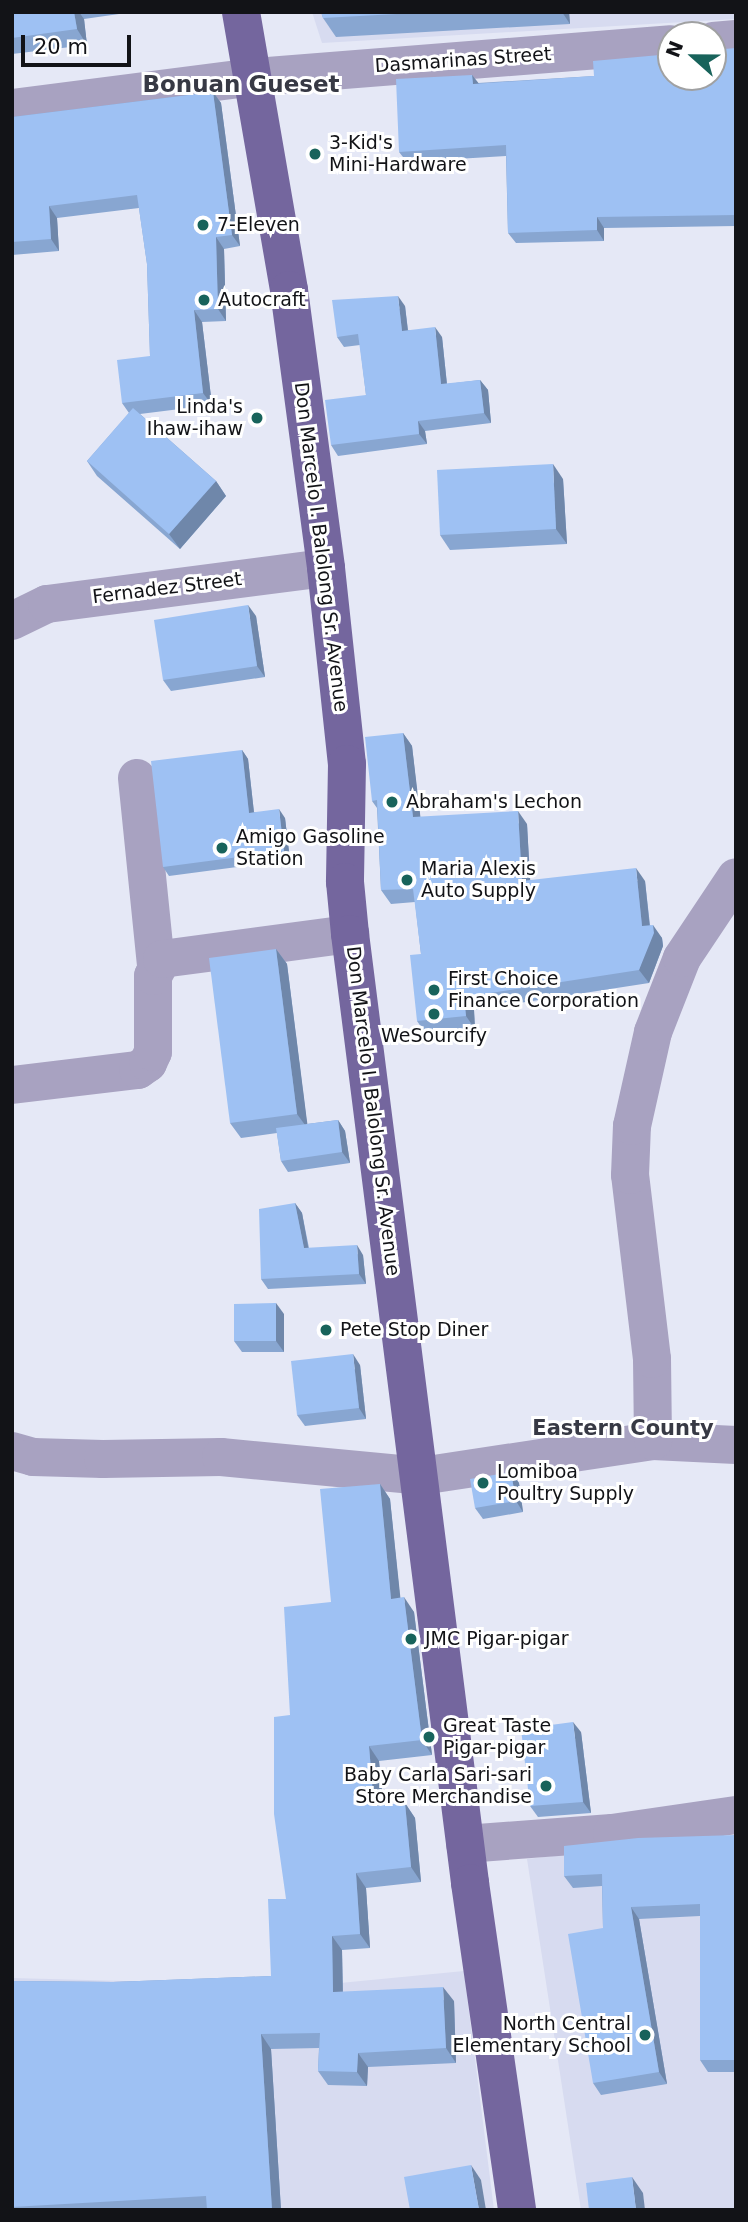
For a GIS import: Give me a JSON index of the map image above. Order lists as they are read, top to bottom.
{
  "streets": {
    "main road": ["Don Marcelo I. Balolong Sr. Avenue"],
    "street": ["Dasmarinas Street", "Fernadez Street"]
  },
  "crossings": [
    ["Dasmarinas Street", "Don Marcelo I. Balolong Sr. Avenue"],
    ["Don Marcelo I. Balolong Sr. Avenue", "Fernadez Street"]
  ],
  "districts": ["Bonuan Gueset", "Eastern County"],
  "places": [
    "3-Kid's Mini-Hardware",
    "7-Eleven",
    "Autocraft",
    "Linda's Ihaw-ihaw",
    "Abraham's Lechon",
    "Amigo Gasoline Station",
    "Maria Alexis Auto Supply",
    "First Choice Finance Corporation",
    "WeSourcify",
    "Pete Stop Diner",
    "Lomiboa Poultry Supply",
    "JMC Pigar-pigar",
    "Great Taste Pigar-pigar",
    "Baby Carla Sari-sari Store Merchandise",
    "North Central Elementary School"
  ],
  "scale_bar": "20 m",
  "north": "left"
}
